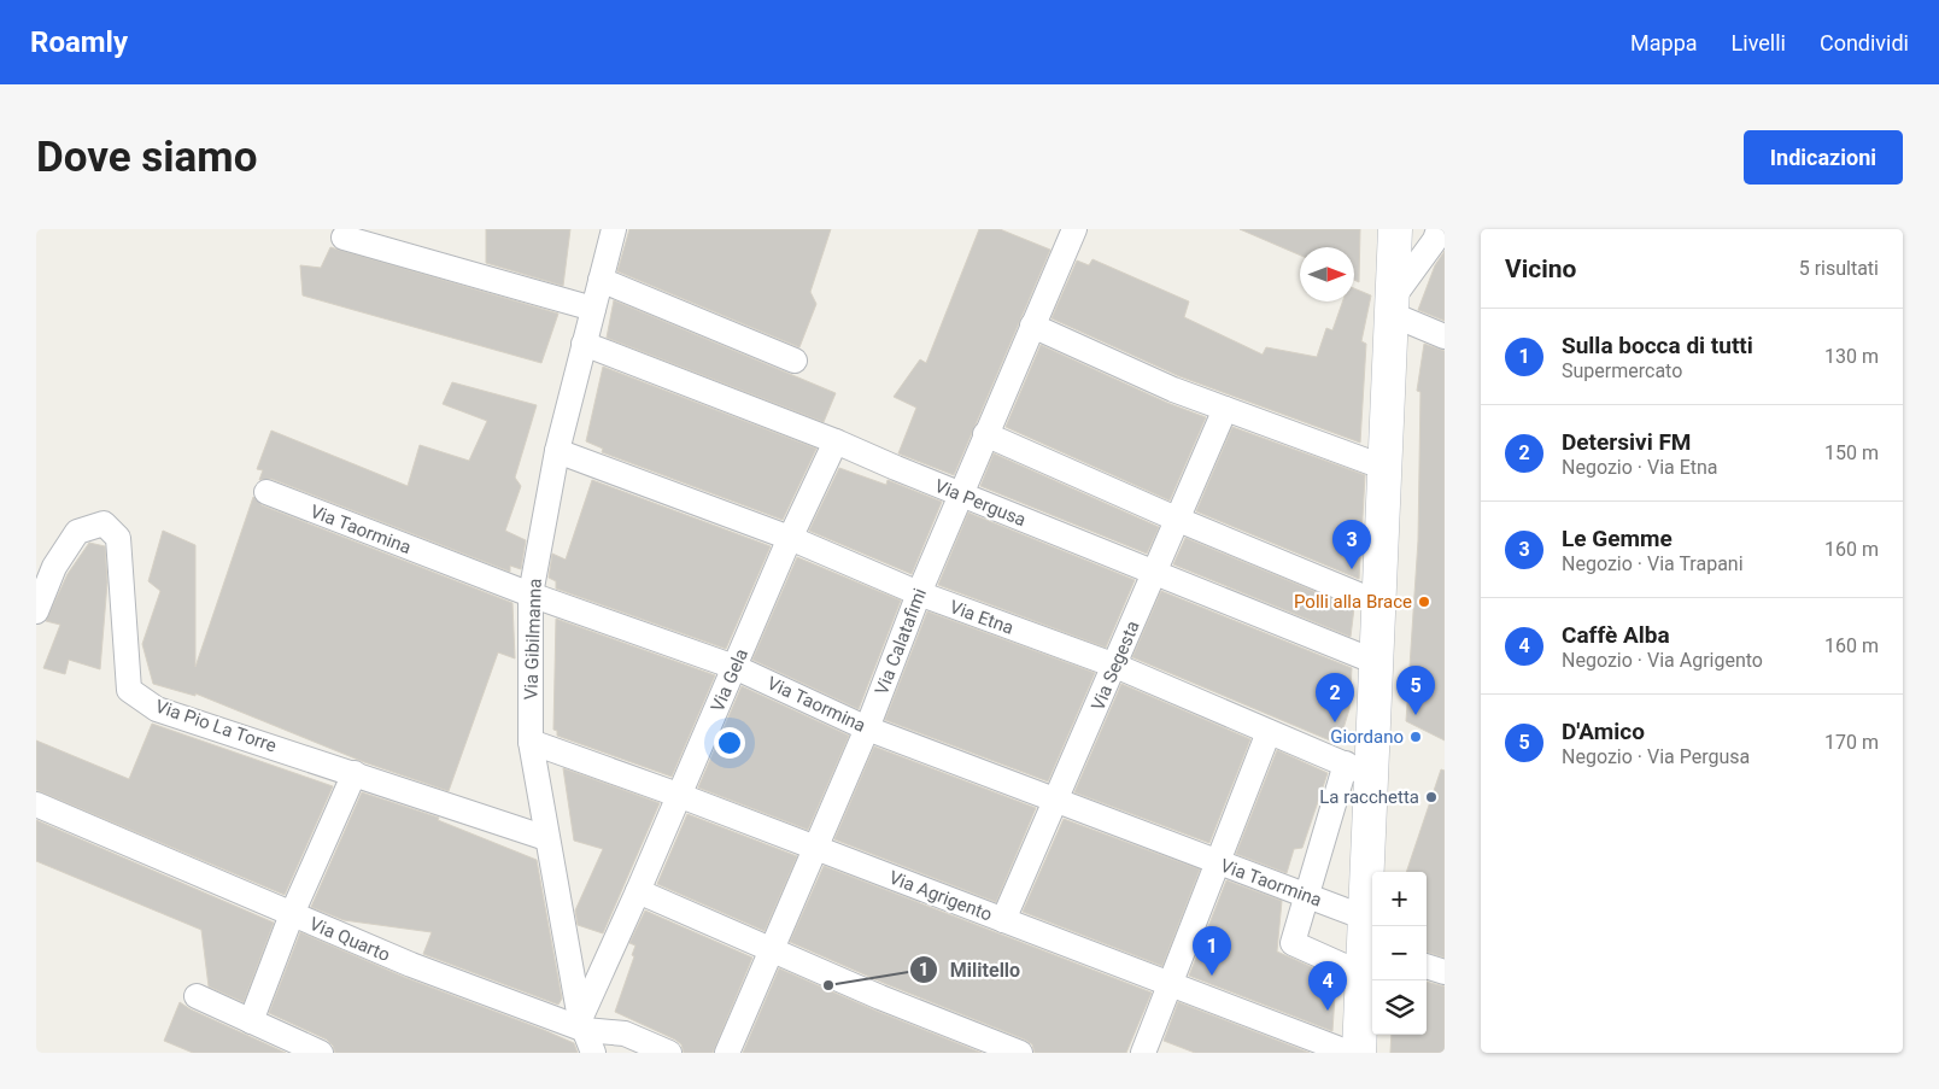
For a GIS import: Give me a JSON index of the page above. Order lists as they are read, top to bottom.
{
  "streets": {
    "street": [
      "Via Pergusa",
      "Via Taormina",
      "Via Etna",
      "Via Gibilmanna",
      "Via Calatafimi",
      "Via Segesta",
      "Via Gela",
      "Via Pio La Torre",
      "Via Agrigento",
      "Via Quarto"
    ]
  },
  "crossings": [
    ["Via Pergusa", "Via Gibilmanna"],
    ["Via Pergusa", "Via Calatafimi"],
    ["Via Pergusa", "Via Segesta"],
    ["Via Pergusa", "Via Gela"],
    ["Via Taormina", "Via Gibilmanna"],
    ["Via Taormina", "Via Calatafimi"],
    ["Via Taormina", "Via Segesta"],
    ["Via Taormina", "Via Gela"],
    ["Via Etna", "Via Gibilmanna"],
    ["Via Etna", "Via Calatafimi"],
    ["Via Etna", "Via Segesta"],
    ["Via Etna", "Via Gela"],
    ["Via Gibilmanna", "Via Gela"],
    ["Via Gibilmanna", "Via Pio La Torre"],
    ["Via Gibilmanna", "Via Agrigento"],
    ["Via Gibilmanna", "Via Quarto"],
    ["Via Calatafimi", "Via Agrigento"],
    ["Via Segesta", "Via Agrigento"],
    ["Via Gela", "Via Agrigento"],
    ["Via Gela", "Via Quarto"]
  ],
  "places": [
    "Polli alla Brace",
    "Giordano",
    "La racchetta",
    "Militello"
  ],
  "north": "right",
  "page": {
    "header": "Roamly",
    "nav": ["Mappa", "Livelli", "Condividi"],
    "buttons": "Indicazioni",
    "title": "Dove siamo",
    "heading": ["Vicino", "5 risultati"],
    "list": [
      {
        "mark": "1",
        "name": "Sulla bocca di tutti",
        "note": "Supermercato",
        "value": "130 m"
      },
      {
        "mark": "2",
        "name": "Detersivi FM",
        "note": "Negozio · Via Etna",
        "value": "150 m"
      },
      {
        "mark": "3",
        "name": "Le Gemme",
        "note": "Negozio · Via Trapani",
        "value": "160 m"
      },
      {
        "mark": "4",
        "name": "Caffè Alba",
        "note": "Negozio · Via Agrigento",
        "value": "160 m"
      },
      {
        "mark": "5",
        "name": "D'Amico",
        "note": "Negozio · Via Pergusa",
        "value": "170 m"
      }
    ],
    "pins": [
      "3",
      "5",
      "2",
      "1",
      "4"
    ],
    "map_buttons": ["+", "−"]
  }
}
